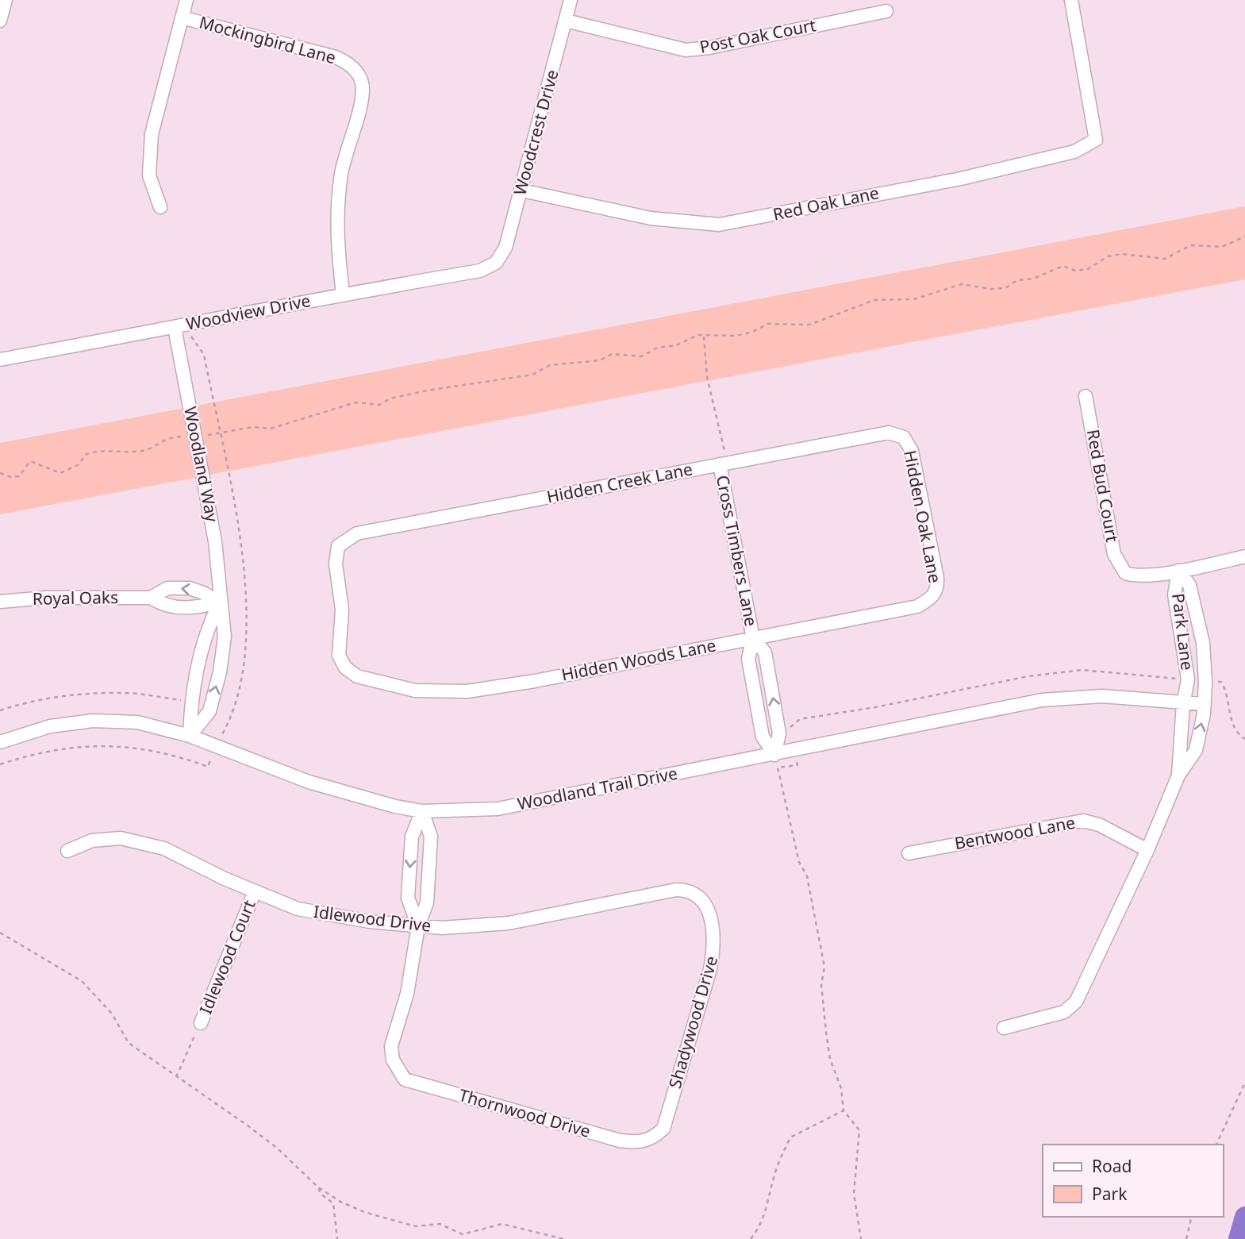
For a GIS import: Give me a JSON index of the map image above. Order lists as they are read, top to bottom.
{
  "streets": {
    "street": [
      "Post Oak Court",
      "Mockingbird Lane",
      "Woodcrest Drive",
      "Red Oak Lane",
      "Woodview Drive",
      "Woodland Way",
      "Hidden Creek Lane",
      "Red Bud Court",
      "Hidden Oak Lane",
      "Cross Timbers Lane",
      "Royal Oaks",
      "Park Lane",
      "Hidden Woods Lane",
      "Woodland Trail Drive",
      "Bentwood Lane",
      "Idlewood Drive",
      "Idlewood Court",
      "Shadywood Drive",
      "Thornwood Drive"
    ]
  },
  "crossings": [
    ["Post Oak Court", "Woodcrest Drive"],
    ["Mockingbird Lane", "Woodview Drive"],
    ["Woodcrest Drive", "Red Oak Lane"],
    ["Woodcrest Drive", "Woodview Drive"],
    ["Woodview Drive", "Woodland Way"],
    ["Woodland Way", "Royal Oaks"],
    ["Woodland Way", "Woodland Trail Drive"],
    ["Hidden Creek Lane", "Hidden Oak Lane"],
    ["Hidden Creek Lane", "Cross Timbers Lane"],
    ["Hidden Creek Lane", "Hidden Woods Lane"],
    ["Red Bud Court", "Park Lane"],
    ["Hidden Oak Lane", "Hidden Woods Lane"],
    ["Cross Timbers Lane", "Hidden Woods Lane"],
    ["Cross Timbers Lane", "Woodland Trail Drive"],
    ["Park Lane", "Woodland Trail Drive"],
    ["Park Lane", "Bentwood Lane"],
    ["Idlewood Drive", "Idlewood Court"],
    ["Idlewood Drive", "Shadywood Drive"],
    ["Idlewood Drive", "Thornwood Drive"],
    ["Shadywood Drive", "Thornwood Drive"]
  ],
  "legend": ["Road", "Park"]
}
